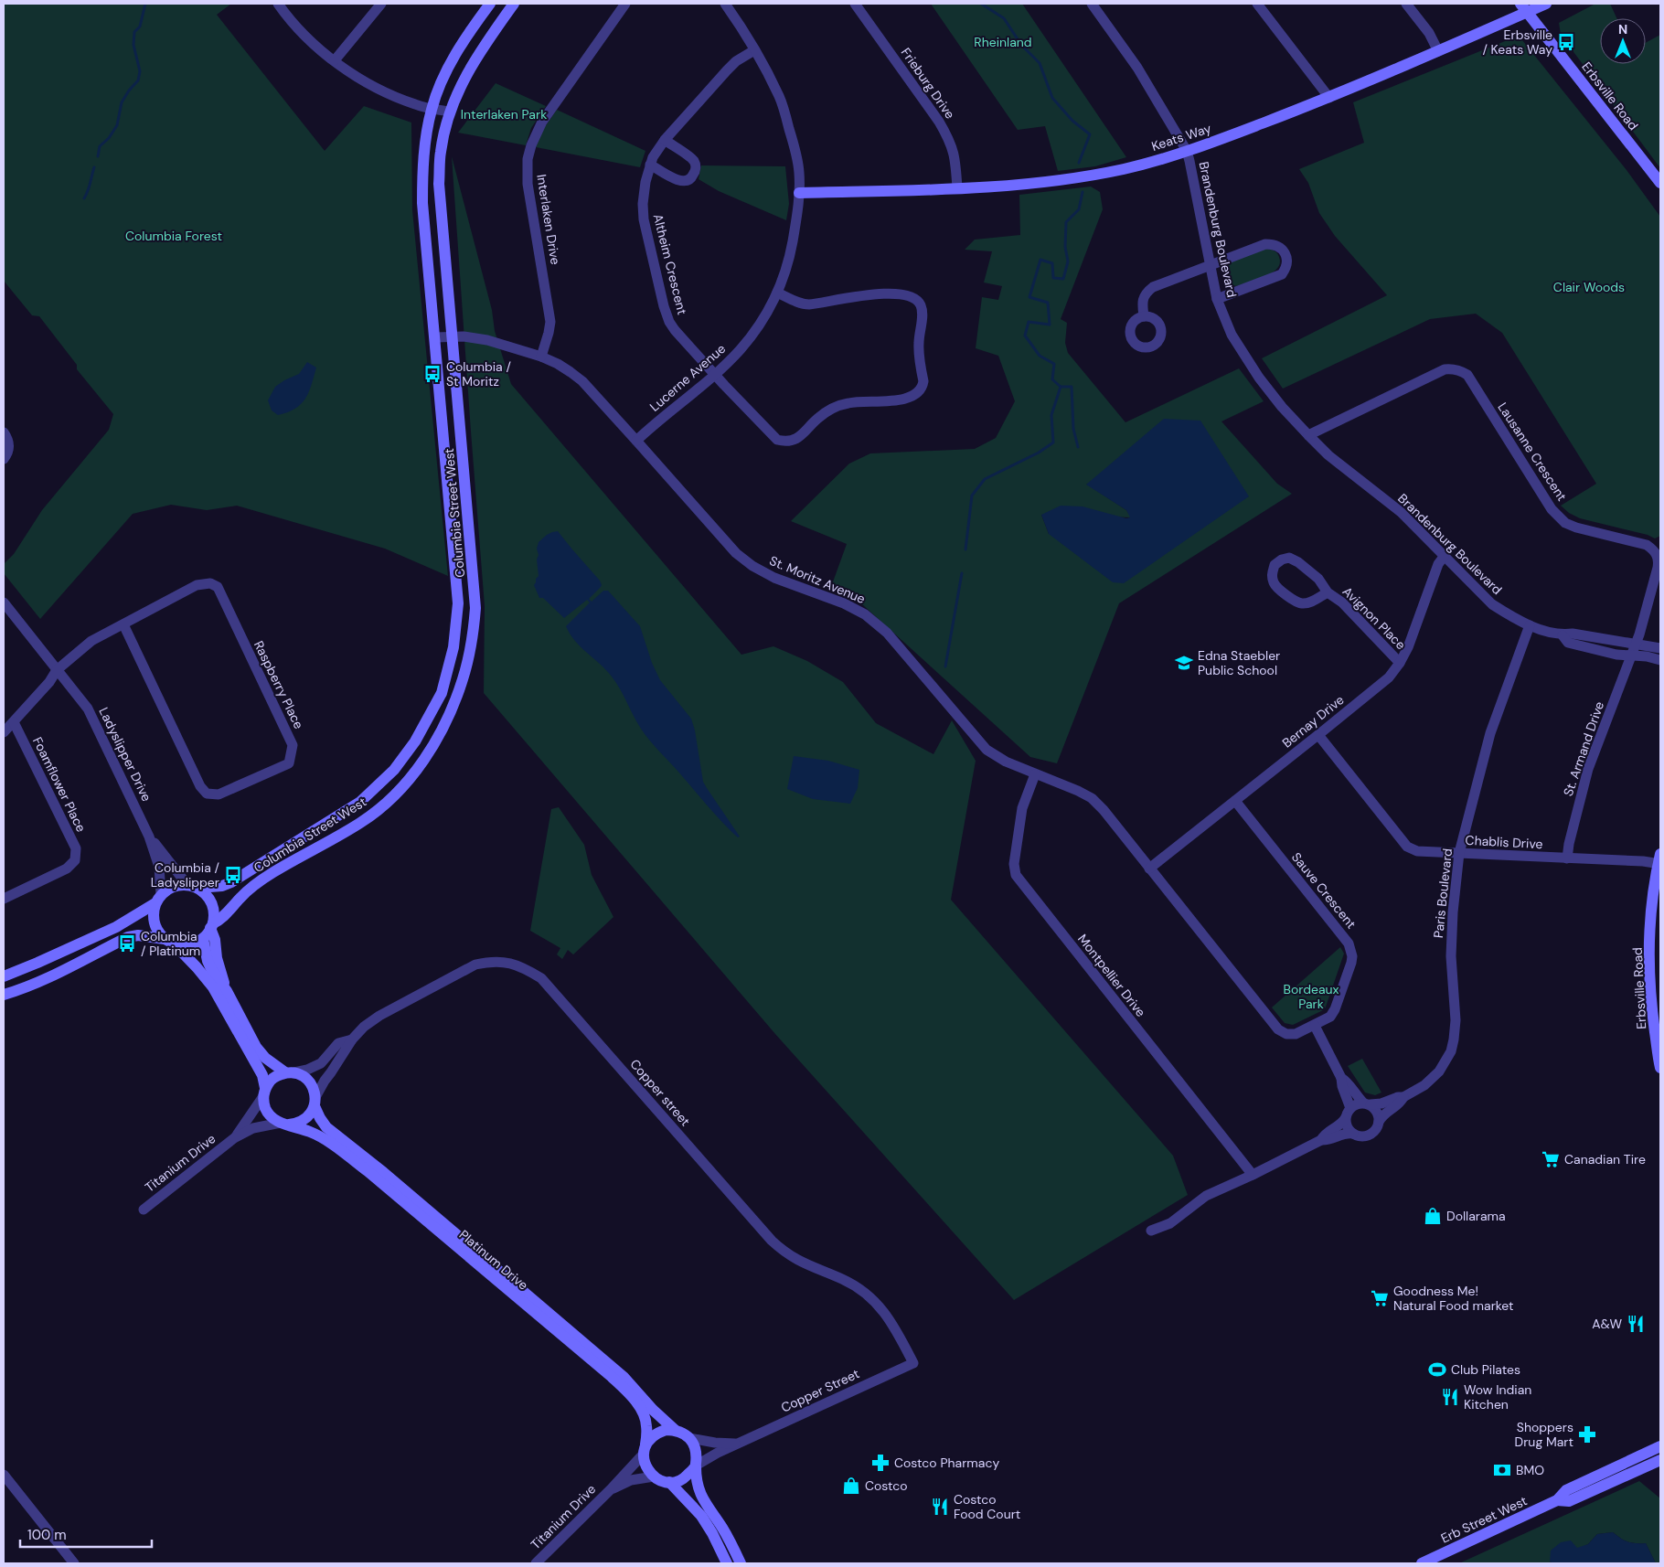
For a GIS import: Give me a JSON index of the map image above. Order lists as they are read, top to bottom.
{
  "streets": {
    "main road": [
      "Erbsville Road",
      "Keats Way",
      "Columbia Street West",
      "Platinum Drive",
      "Erb Street West"
    ],
    "street": [
      "Frieburg Drive",
      "Interlaken Drive",
      "Brandenburg Boulevard",
      "Altheim Crescent",
      "Lucerne Avenue",
      "Lausanne Crescent",
      "St. Moritz Avenue",
      "Avignon Place",
      "Raspberry Place",
      "Bernay Drive",
      "St. Armand Drive",
      "Ladyslipper Drive",
      "Foamflower Place",
      "Chablis Drive",
      "Sauve Crescent",
      "Paris Boulevard",
      "Montpellier Drive",
      "Copper street",
      "Titanium Drive",
      "Copper Street"
    ]
  },
  "crossings": [
    ["Frieburg Drive", "Keats Way"],
    ["Erbsville Road", "Keats Way"],
    ["Erbsville Road", "Chablis Drive"],
    ["Keats Way", "Brandenburg Boulevard"],
    ["Keats Way", "Lucerne Avenue"],
    ["Interlaken Drive", "St. Moritz Avenue"],
    ["Brandenburg Boulevard", "Lausanne Crescent"],
    ["Brandenburg Boulevard", "Bernay Drive"],
    ["Brandenburg Boulevard", "St. Armand Drive"],
    ["Brandenburg Boulevard", "Paris Boulevard"],
    ["Altheim Crescent", "Lucerne Avenue"],
    ["Lucerne Avenue", "St. Moritz Avenue"],
    ["Lausanne Crescent", "St. Armand Drive"],
    ["Columbia Street West", "St. Moritz Avenue"],
    ["Columbia Street West", "Ladyslipper Drive"],
    ["St. Moritz Avenue", "Bernay Drive"],
    ["St. Moritz Avenue", "Sauve Crescent"],
    ["St. Moritz Avenue", "Montpellier Drive"],
    ["Avignon Place", "Bernay Drive"],
    ["Raspberry Place", "Ladyslipper Drive"],
    ["Bernay Drive", "Chablis Drive"],
    ["Bernay Drive", "Sauve Crescent"],
    ["St. Armand Drive", "Chablis Drive"],
    ["Chablis Drive", "Paris Boulevard"],
    ["Copper street", "Copper Street"],
    ["Titanium Drive", "Platinum Drive"],
    ["Titanium Drive", "Copper Street"],
    ["Platinum Drive", "Copper Street"]
  ],
  "parks": [
    "Rheinland",
    "Interlaken Park",
    "Columbia Forest",
    "Clair Woods",
    "Bordeaux Park"
  ],
  "places": {
    "bus stop": [
      "Erbsville / Keats Way",
      "Columbia / St Moritz",
      "Columbia / Ladyslipper",
      "Columbia / Platinum"
    ],
    "school or university": ["Edna Staebler Public School"],
    "supermarket": ["Canadian Tire", "Goodness Me! Natural Food market"],
    "shop": ["Dollarama", "Costco"],
    "restaurant": ["A&W", "Wow Indian Kitchen", "Costco Food Court"],
    "sports": ["Club Pilates"],
    "pharmacy": ["Shoppers Drug Mart", "Costco Pharmacy"],
    "bank": ["BMO"]
  },
  "scale_bar": "100 m",
  "north": "top"
}
